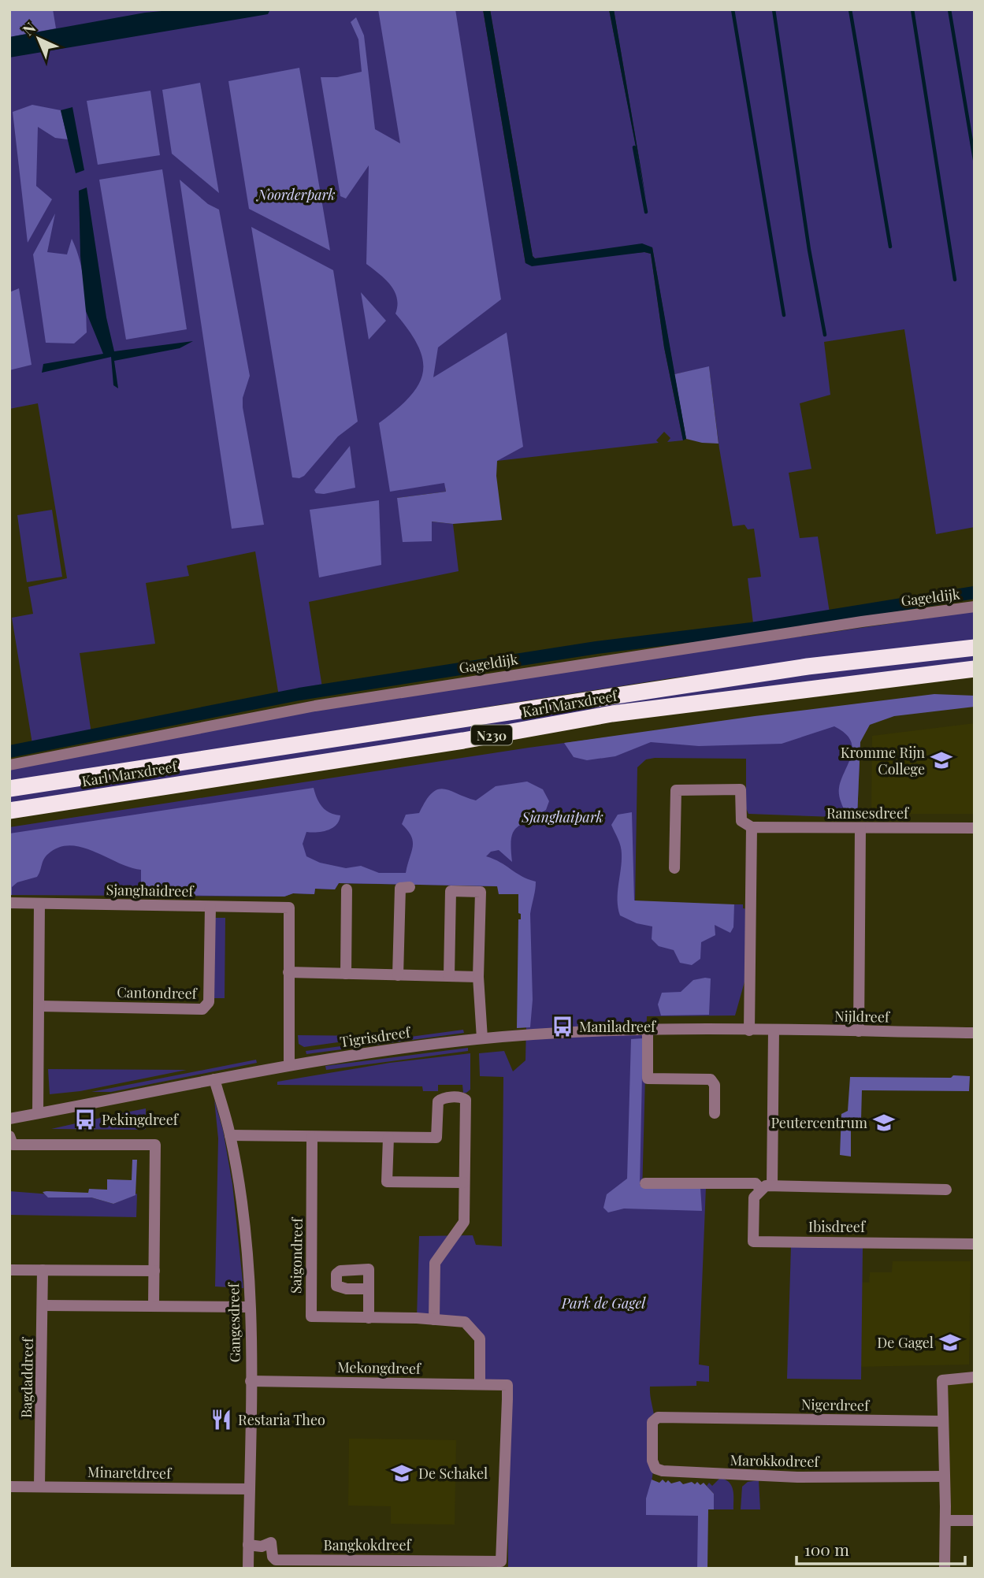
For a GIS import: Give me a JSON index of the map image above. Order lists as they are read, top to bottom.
{
  "streets": {
    "highway": ["Karl Marxdreef", "N230"],
    "street": [
      "Gageldijk",
      "Ramsesdreef",
      "Sjanghaidreef",
      "Cantondreef",
      "Nijldreef",
      "Tigrisdreef",
      "Ibisdreef",
      "Saigondreef",
      "Gangesdreef",
      "Mekongdreef",
      "Bagdaddreef",
      "Nigerdreef",
      "Marokkodreef",
      "Minaretdreef",
      "Bangkokdreef"
    ]
  },
  "crossings": [
    ["Sjanghaidreef", "Cantondreef"],
    ["Nijldreef", "Tigrisdreef"],
    ["Tigrisdreef", "Gangesdreef"],
    ["Saigondreef", "Mekongdreef"],
    ["Gangesdreef", "Mekongdreef"],
    ["Gangesdreef", "Minaretdreef"],
    ["Gangesdreef", "Bangkokdreef"],
    ["Mekongdreef", "Bangkokdreef"],
    ["Bagdaddreef", "Minaretdreef"],
    ["Nigerdreef", "Marokkodreef"]
  ],
  "parks": ["Noorderpark", "Sjanghaipark", "Park de Gagel"],
  "places": {
    "school or university": [
      "Kromme Rijn College",
      "Peutercentrum",
      "De Gagel",
      "De Schakel"
    ],
    "bus stop": ["Maniladreef", "Pekingdreef"],
    "restaurant": ["Restaria Theo"]
  },
  "scale_bar": "100 m",
  "north": "top left"
}
